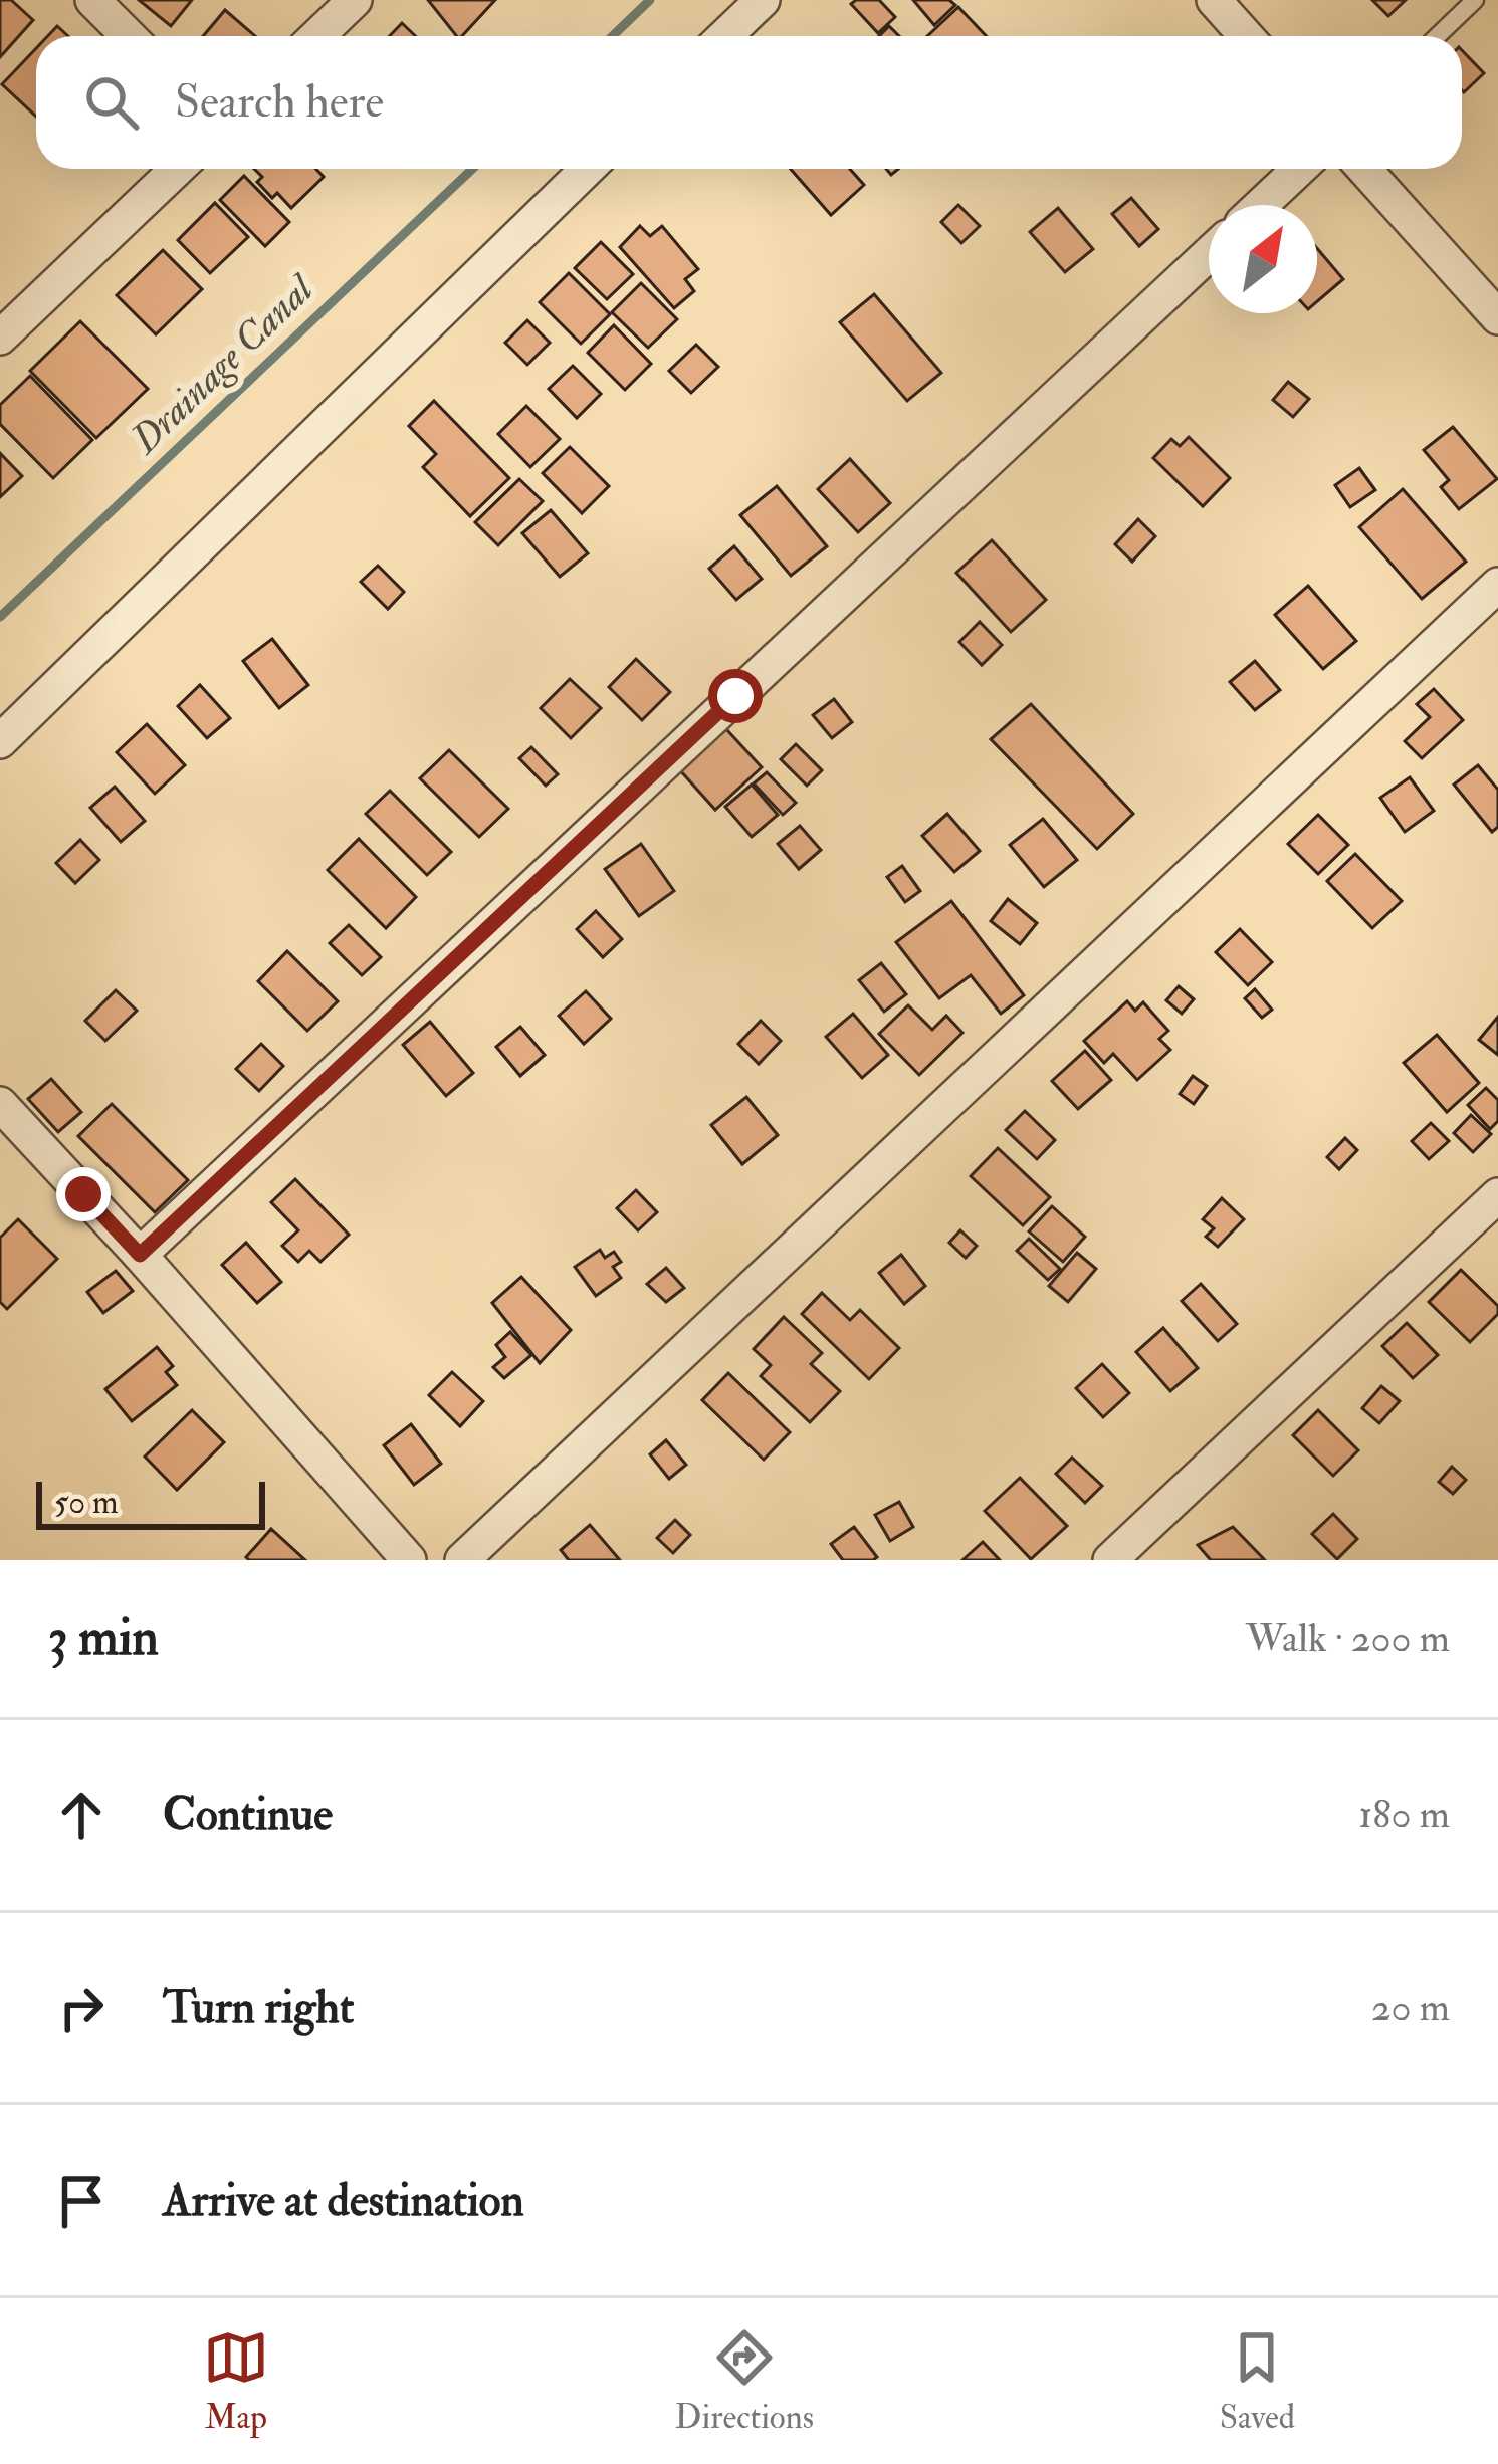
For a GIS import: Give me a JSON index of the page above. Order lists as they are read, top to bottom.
{
  "water": ["Drainage Canal"],
  "scale_bar": "50 m",
  "north": "top right",
  "page": {
    "search": "Search here",
    "scale": "50 m",
    "heading": ["3 min", "Walk · 200 m"],
    "list": [
      ["Continue", "180 m"],
      ["Turn right", "20 m"],
      "Arrive at destination"
    ],
    "nav": ["Map", "Directions", "Saved"]
  }
}
